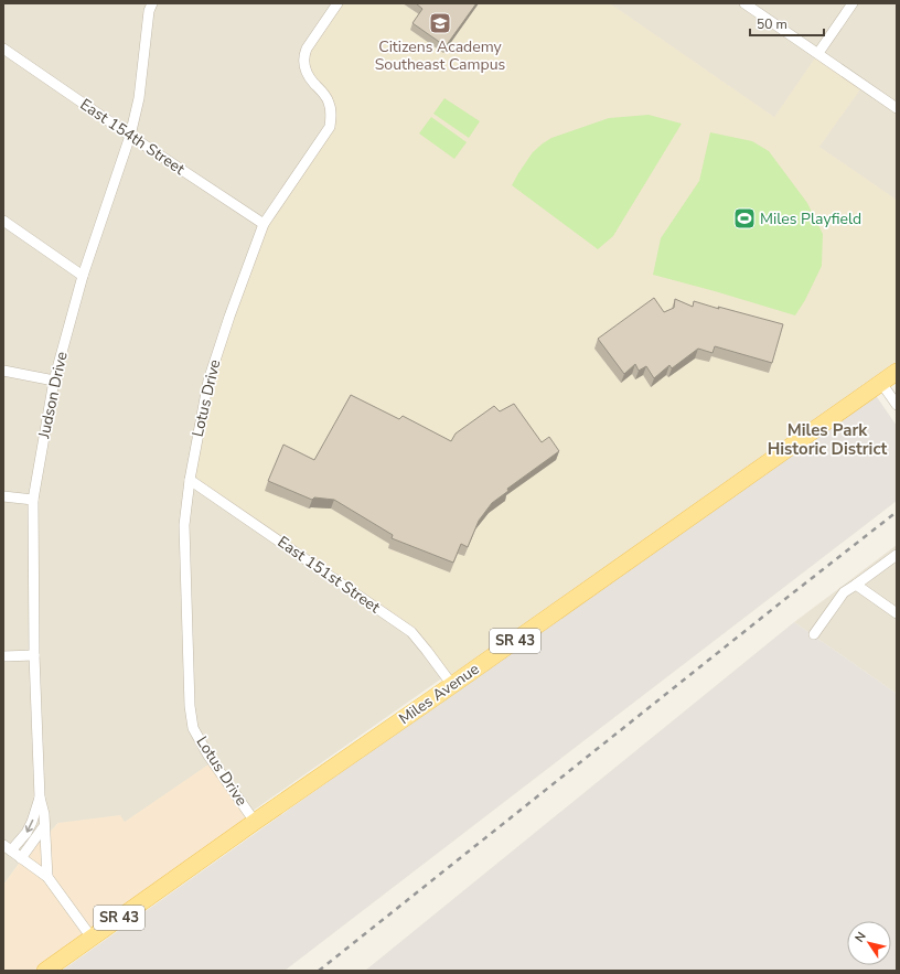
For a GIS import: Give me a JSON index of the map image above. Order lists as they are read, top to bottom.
{
  "streets": {
    "main road": ["SR 43", "Miles Avenue"],
    "street": [
      "East 154th Street",
      "Judson Drive",
      "Lotus Drive",
      "East 151st Street"
    ]
  },
  "crossings": [
    ["East 154th Street", "Judson Drive"],
    ["East 154th Street", "Lotus Drive"],
    ["Lotus Drive", "East 151st Street"],
    ["Lotus Drive", "Miles Avenue"],
    ["East 151st Street", "Miles Avenue"]
  ],
  "districts": ["Miles Park Historic District"],
  "places": {
    "school or university": ["Citizens Academy Southeast Campus"],
    "sports": ["Miles Playfield"]
  },
  "scale_bar": "50 m",
  "north": "top left"
}
